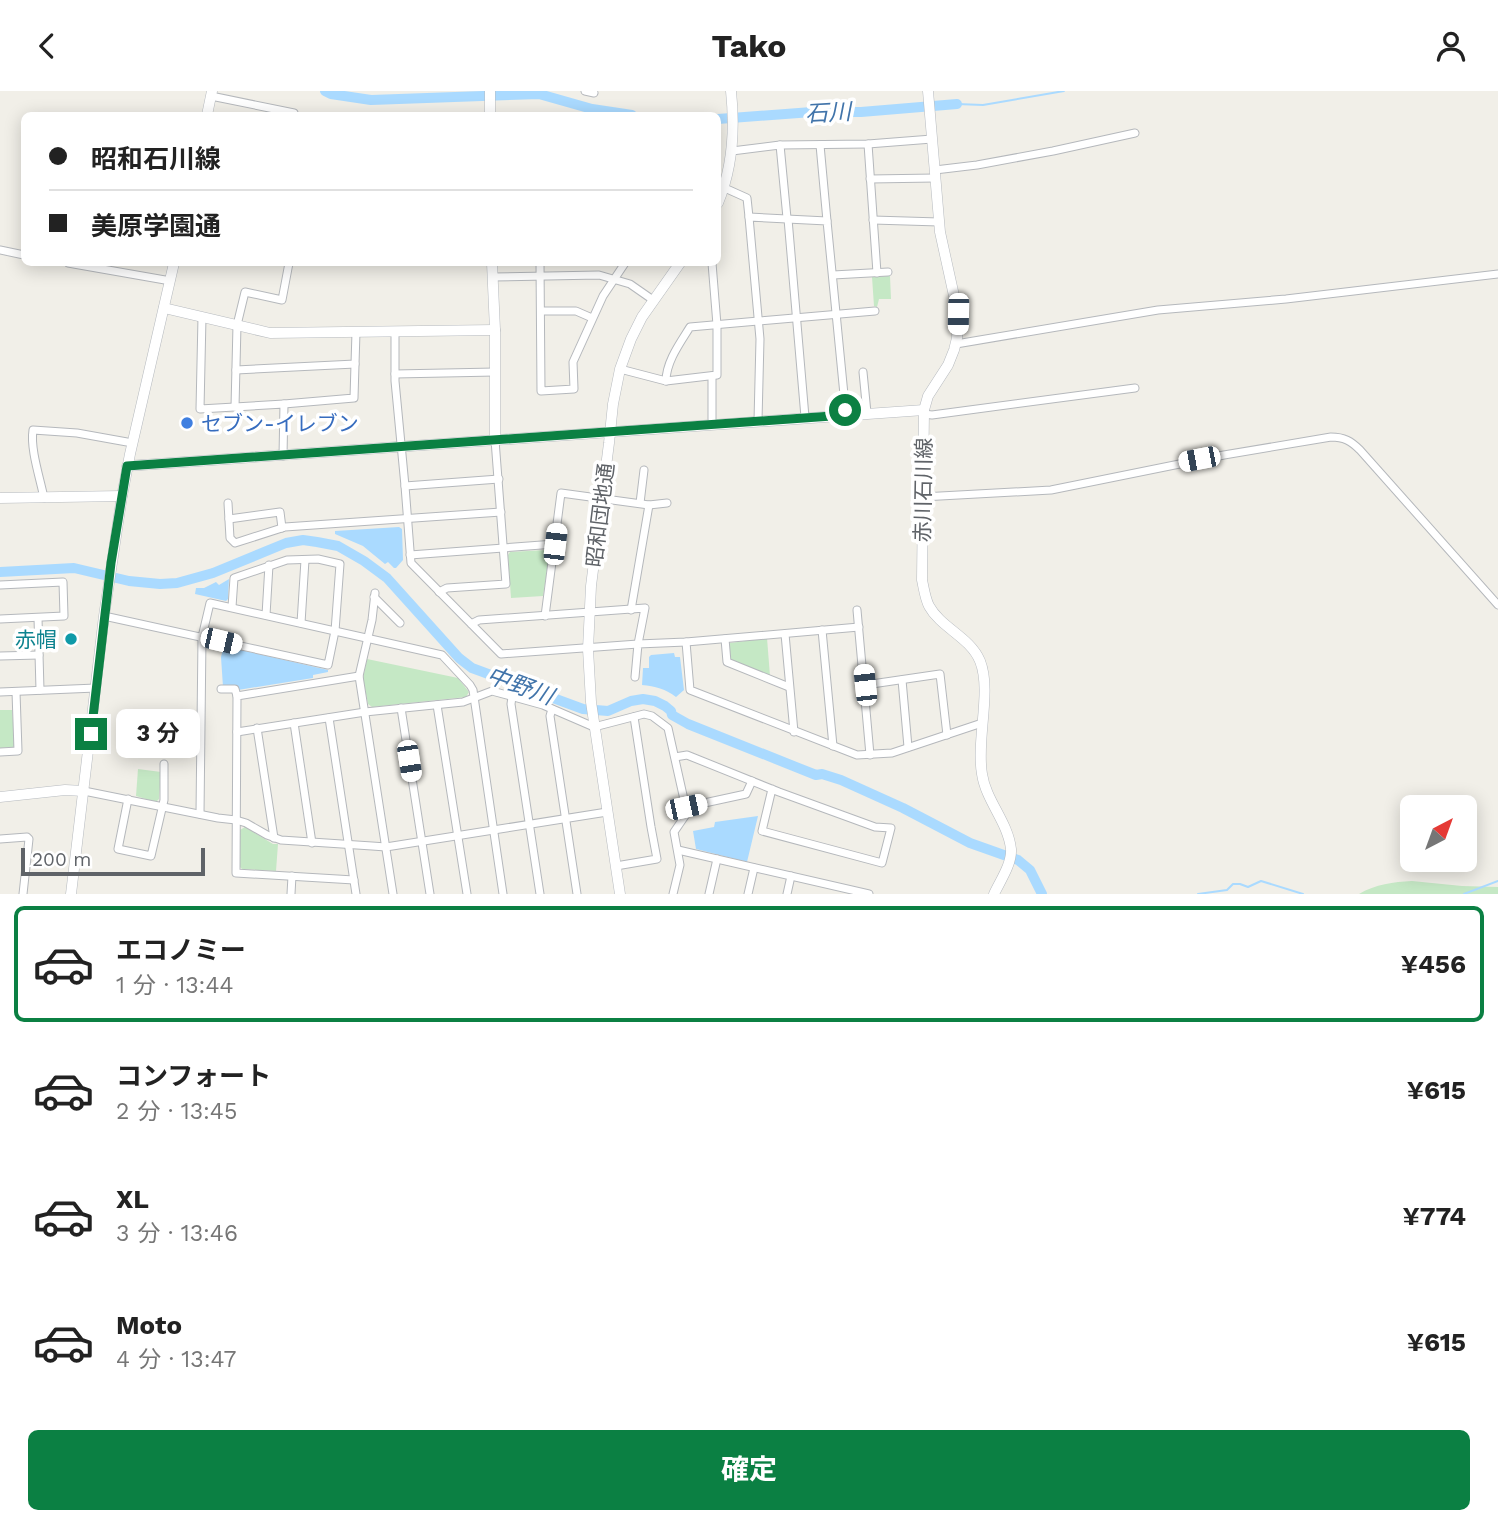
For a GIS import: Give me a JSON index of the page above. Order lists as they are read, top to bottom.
{
  "streets": {
    "street": ["赤川石川線", "昭和団地通"]
  },
  "water": ["石川", "中野川"],
  "places": ["セブン-イレブン", "赤帽"],
  "scale_bar": "200 m",
  "north": "top right",
  "page": {
    "header": "Tako",
    "banner": ["昭和石川線", "美原学園通"],
    "bubble": "3 分",
    "scale": "200 m",
    "list": [
      {
        "name": "エコノミー",
        "note": "1 分 · 13:44",
        "value": "¥456"
      },
      {
        "name": "コンフォート",
        "note": "2 分 · 13:45",
        "value": "¥615"
      },
      {
        "name": "XL",
        "note": "3 分 · 13:46",
        "value": "¥774"
      },
      {
        "name": "Moto",
        "note": "4 分 · 13:47",
        "value": "¥615"
      }
    ],
    "buttons": "確定"
  }
}
